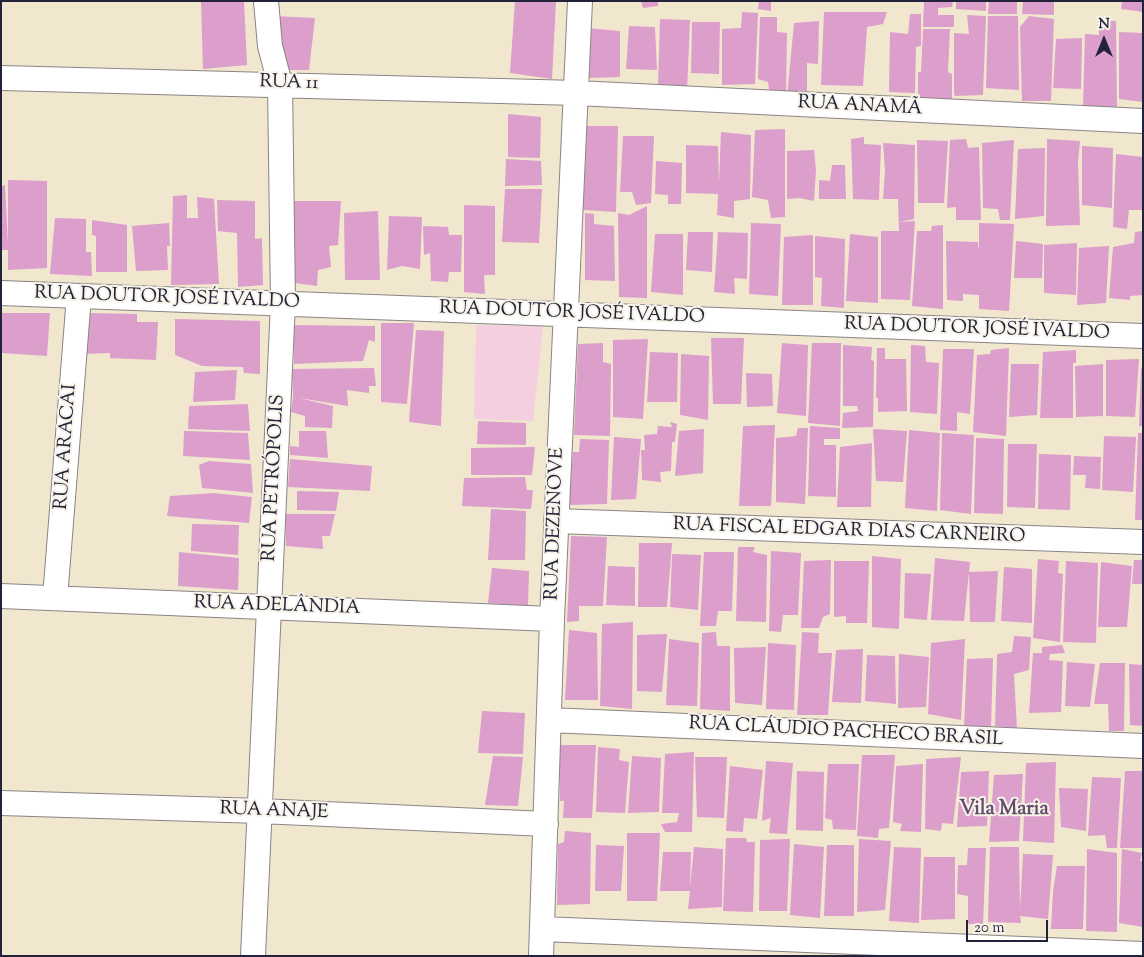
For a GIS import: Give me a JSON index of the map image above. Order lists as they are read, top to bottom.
{
  "streets": {
    "street": [
      "RUA 11",
      "RUA ANAMÃ",
      "RUA DOUTOR JOSÉ IVALDO",
      "RUA ARACAI",
      "RUA PETRÓPOLIS",
      "RUA DEZENOVE",
      "RUA FISCAL EDGAR DIAS CARNEIRO",
      "RUA ADELÂNDIA",
      "RUA CLÁUDIO PACHECO BRASIL",
      "RUA ANAJE"
    ]
  },
  "crossings": [
    ["RUA 11", "RUA ANAMÃ"],
    ["RUA 11", "RUA PETRÓPOLIS"],
    ["RUA 11", "RUA DEZENOVE"],
    ["RUA ANAMÃ", "RUA DEZENOVE"],
    ["RUA DOUTOR JOSÉ IVALDO", "RUA ARACAI"],
    ["RUA DOUTOR JOSÉ IVALDO", "RUA PETRÓPOLIS"],
    ["RUA DOUTOR JOSÉ IVALDO", "RUA DEZENOVE"],
    ["RUA ARACAI", "RUA ADELÂNDIA"],
    ["RUA PETRÓPOLIS", "RUA ADELÂNDIA"],
    ["RUA PETRÓPOLIS", "RUA ANAJE"],
    ["RUA DEZENOVE", "RUA FISCAL EDGAR DIAS CARNEIRO"],
    ["RUA DEZENOVE", "RUA ADELÂNDIA"],
    ["RUA DEZENOVE", "RUA CLÁUDIO PACHECO BRASIL"],
    ["RUA DEZENOVE", "RUA ANAJE"]
  ],
  "districts": ["Vila Maria"],
  "scale_bar": "20 m",
  "north": "top"
}
